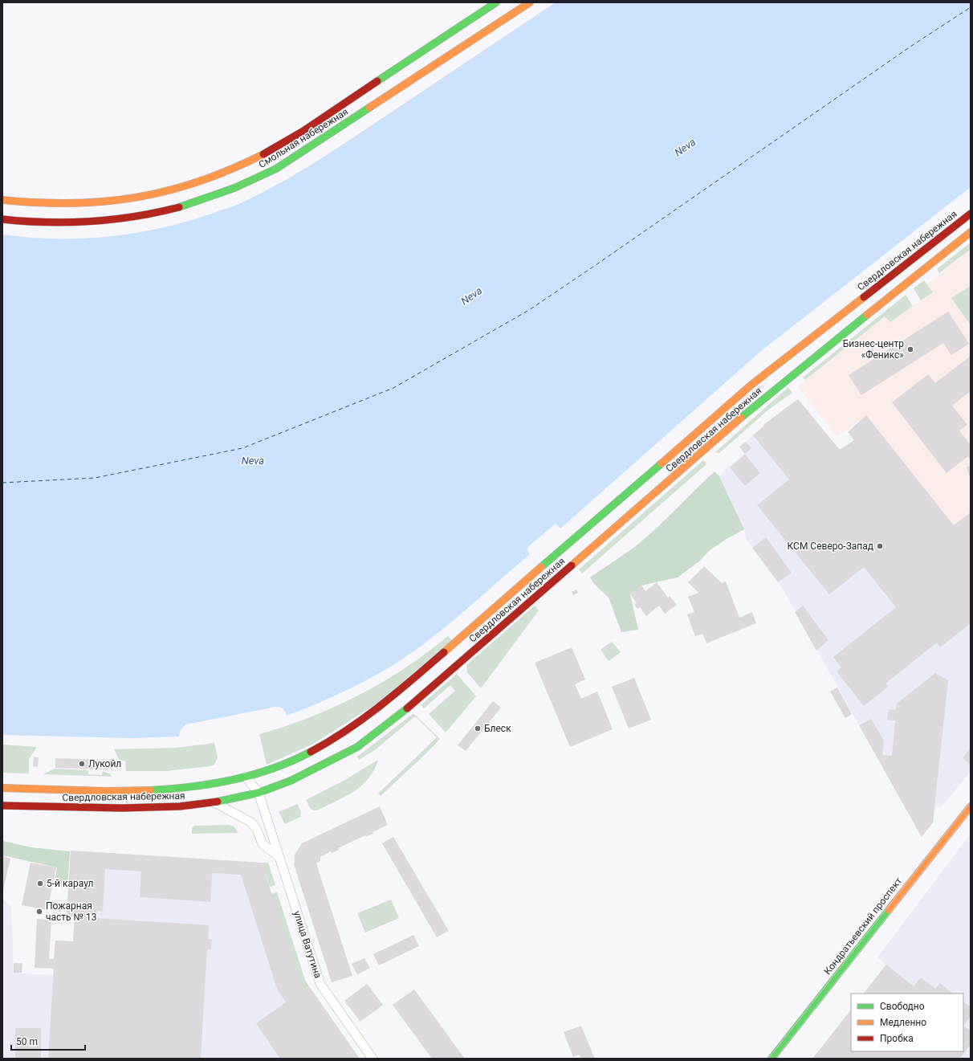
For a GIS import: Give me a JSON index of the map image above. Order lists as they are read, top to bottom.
{
  "streets": {
    "main road": ["Смольная набережная", "Свердловская набережная", "Кондратьевский проспект"],
    "street": ["улица Ватутина"]
  },
  "crossings": [
    ["Свердловская набережная", "улица Ватутина"]
  ],
  "water": ["Neva"],
  "places": [
    "Бизнес-центр «Феникс»",
    "КСМ Северо-Запад",
    "Блеск",
    "Лукойл",
    "5-й караул",
    "Пожарная часть № 13"
  ],
  "legend": ["Свободно", "Медленно", "Пробка"],
  "scale_bar": "50 m"
}
